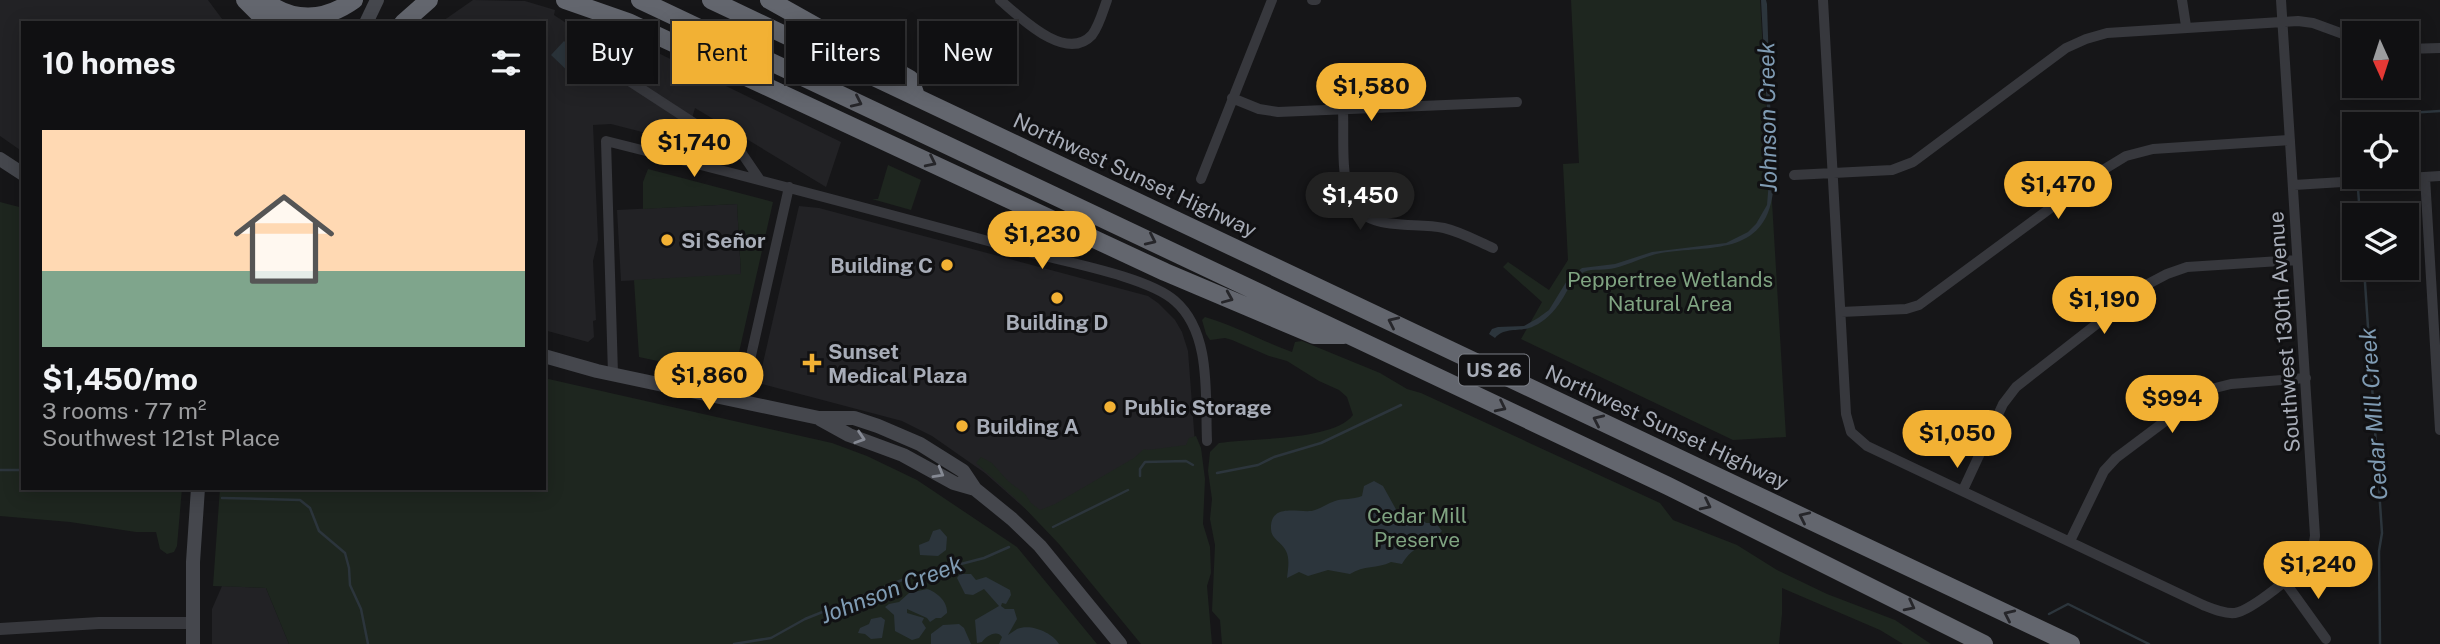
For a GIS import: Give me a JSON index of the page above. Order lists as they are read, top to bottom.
{
  "streets": {
    "highway": ["Northwest Sunset Highway", "US 26"],
    "street": ["Southwest 130th Avenue"]
  },
  "water": ["Johnson Creek", "Cedar Mill Creek"],
  "parks": ["Peppertree Wetlands Natural Area", "Cedar Mill Preserve"],
  "places": {
    "other": [
      "Si Señor",
      "Building C",
      "Building D",
      "Public Storage",
      "Building A"
    ],
    "health": ["Sunset Medical Plaza"]
  },
  "north": "bottom",
  "page": {
    "chip": [
      "Buy",
      "Rent",
      "Filters",
      "New"
    ],
    "heading": "10 homes",
    "price": [
      "$1,580",
      "$1,740",
      "$1,470",
      "$1,450",
      "$1,230",
      "$1,190",
      "$1,860",
      "$994",
      "$1,050",
      "$1,240"
    ],
    "list": [
      {
        "name": "$1,450/mo",
        "note": "3 rooms · 77 m² · Southwest 121st Place"
      }
    ]
  }
}
